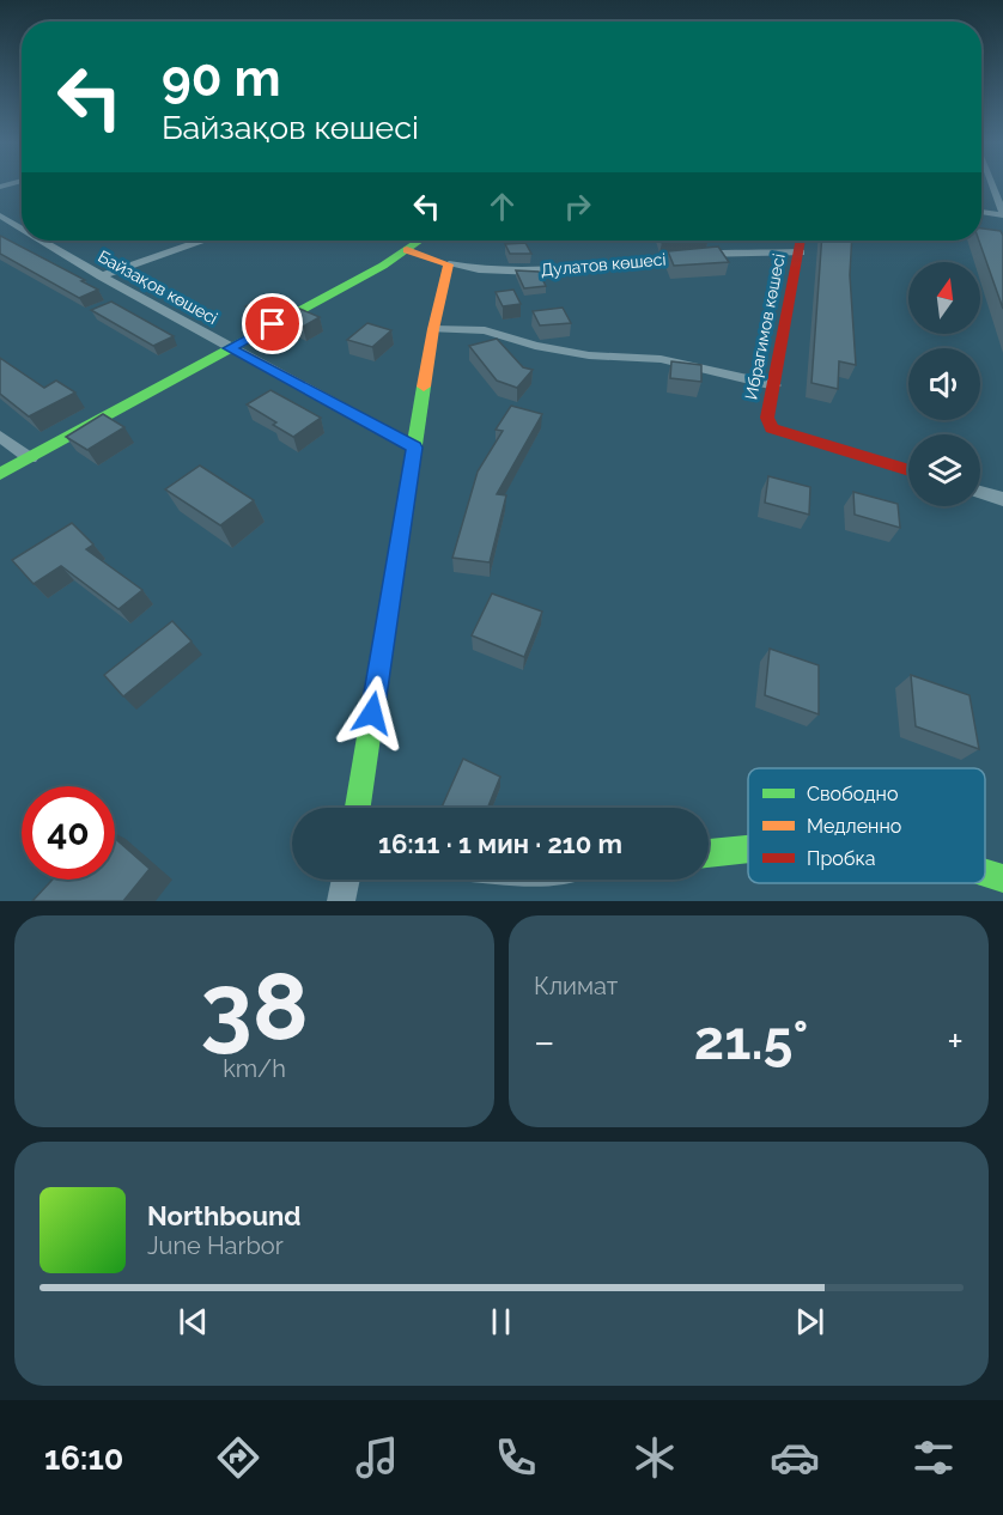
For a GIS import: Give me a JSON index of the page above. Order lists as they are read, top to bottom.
{
  "streets": {
    "street": ["Дулатов көшесі", "Байзақов көшесі", "Ибрагимов көшесі"]
  },
  "crossings": [
    ["Дулатов көшесі", "Ибрагимов көшесі"]
  ],
  "legend": ["Свободно", "Медленно", "Пробка"],
  "north": "top",
  "page": {
    "turn": ["90 m", "Байзақов көшесі"],
    "limit": "40",
    "trip": "16:11 · 1 мин · 210 m",
    "tile": [
      ["38", "km/h"],
      "Климат"
    ],
    "heat": ["−", "21.5°", "+"],
    "song": ["Northbound", "June Harbor"],
    "tabs": "16:10"
  }
}
